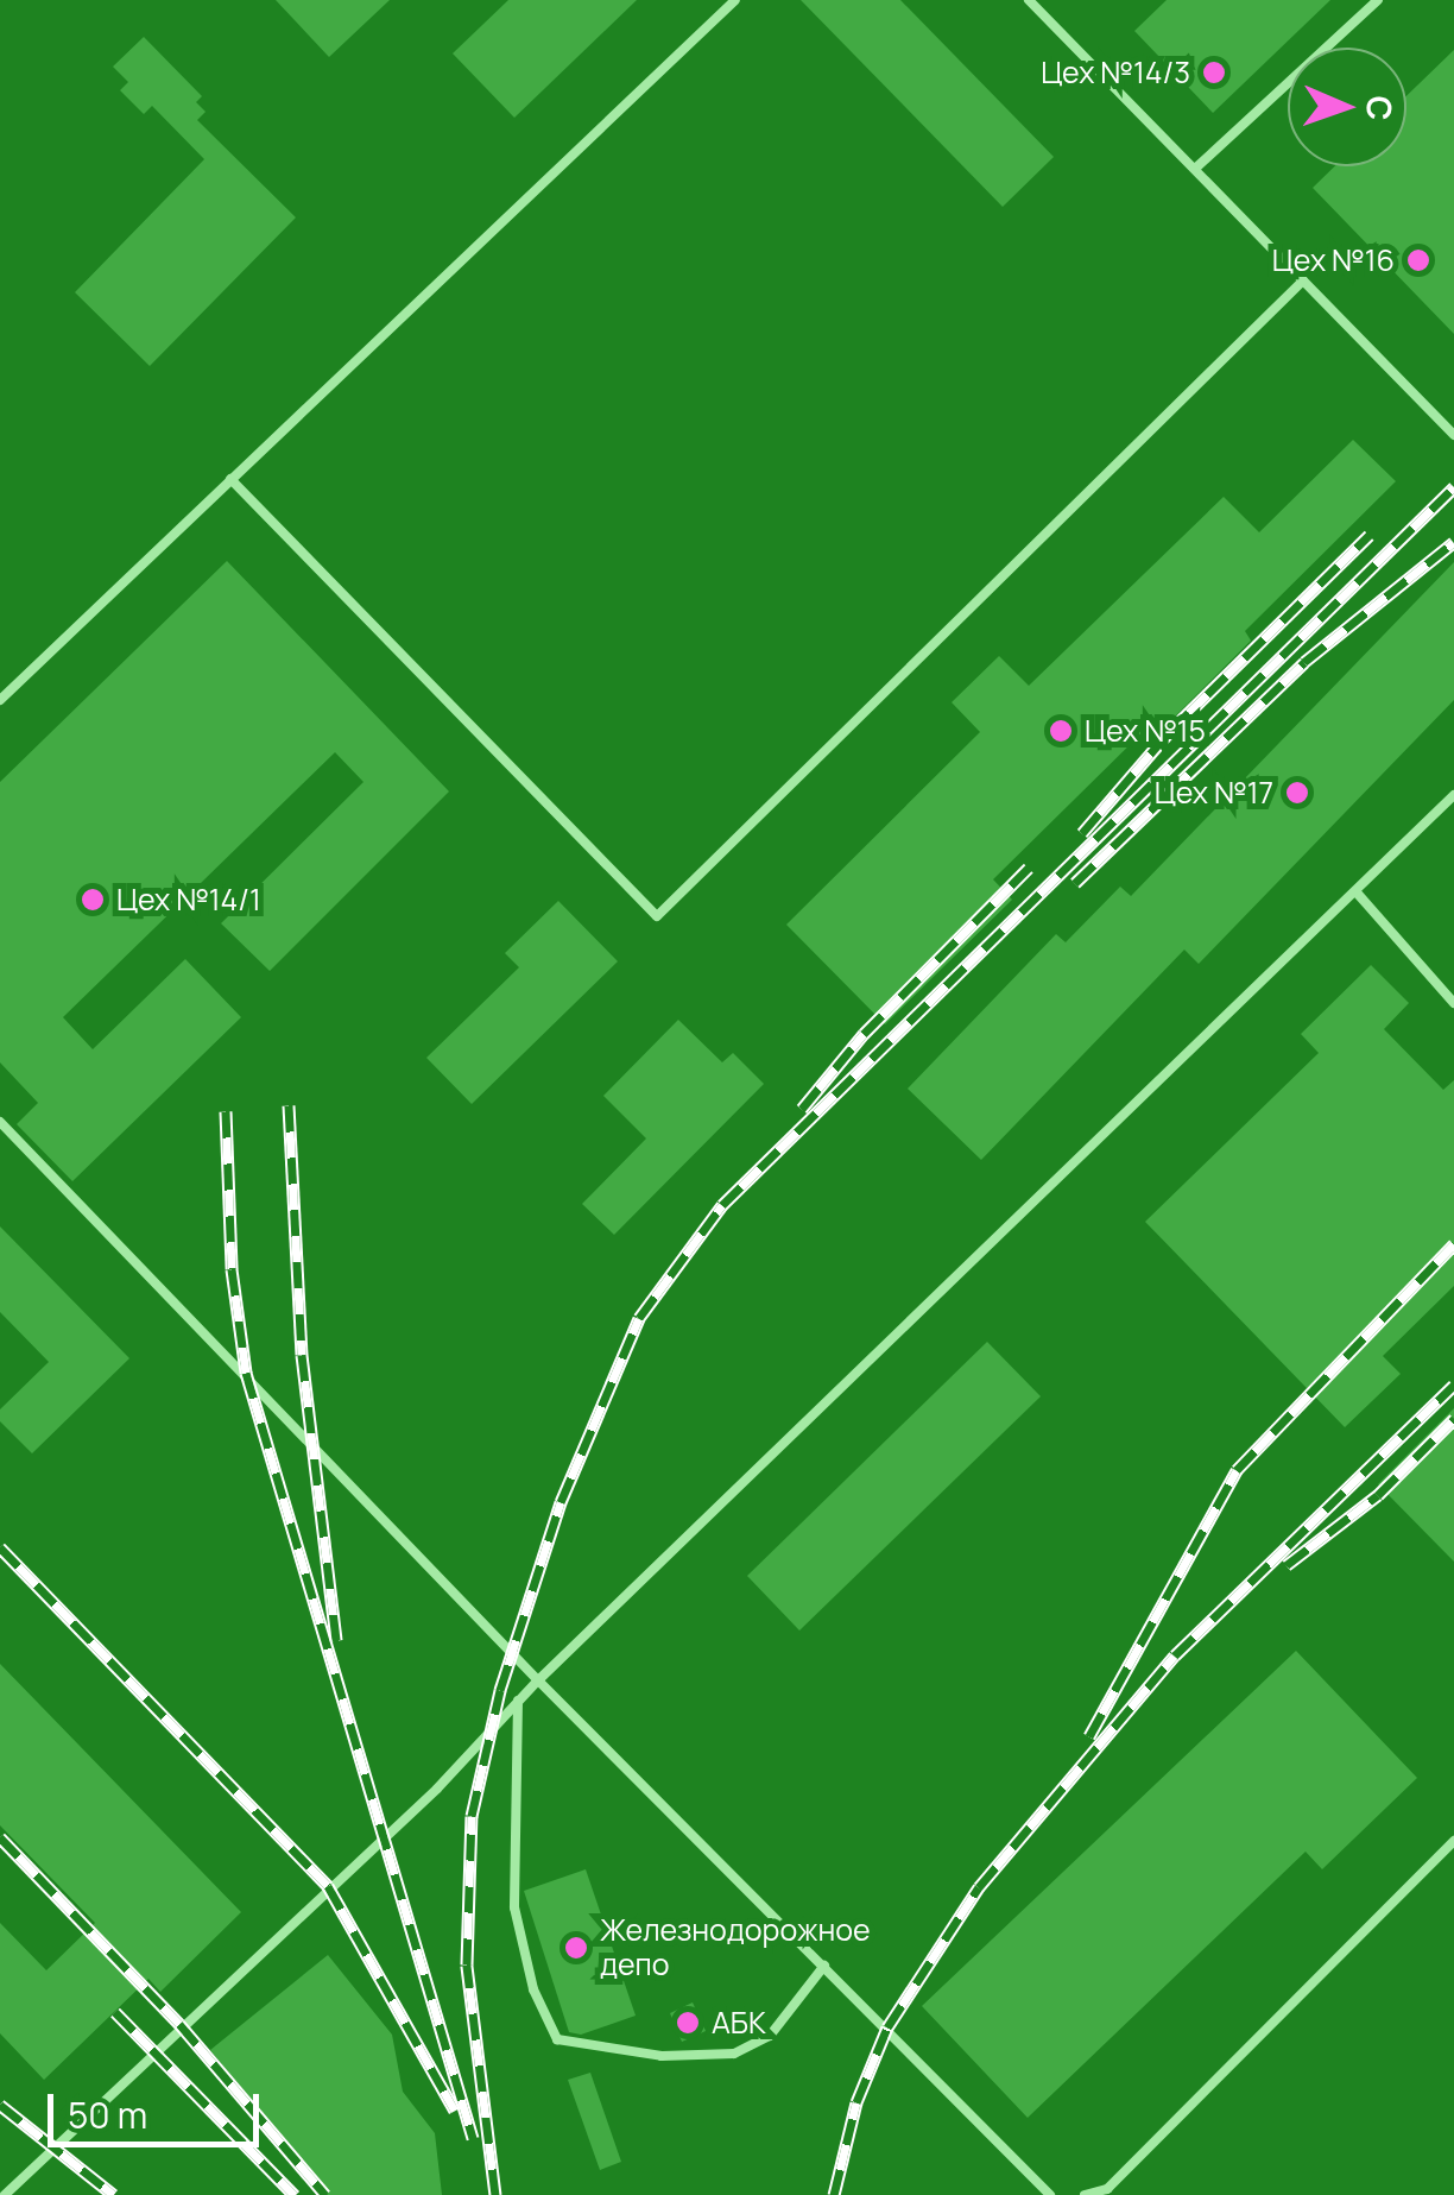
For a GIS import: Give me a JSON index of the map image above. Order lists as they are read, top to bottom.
{
  "places": [
    "Цех №14/3",
    "Цех №16",
    "Цех №15",
    "Цех №17",
    "Цех №14/1",
    "Железнодорожное депо",
    "АБК"
  ],
  "scale_bar": "50 m",
  "north": "right"
}
